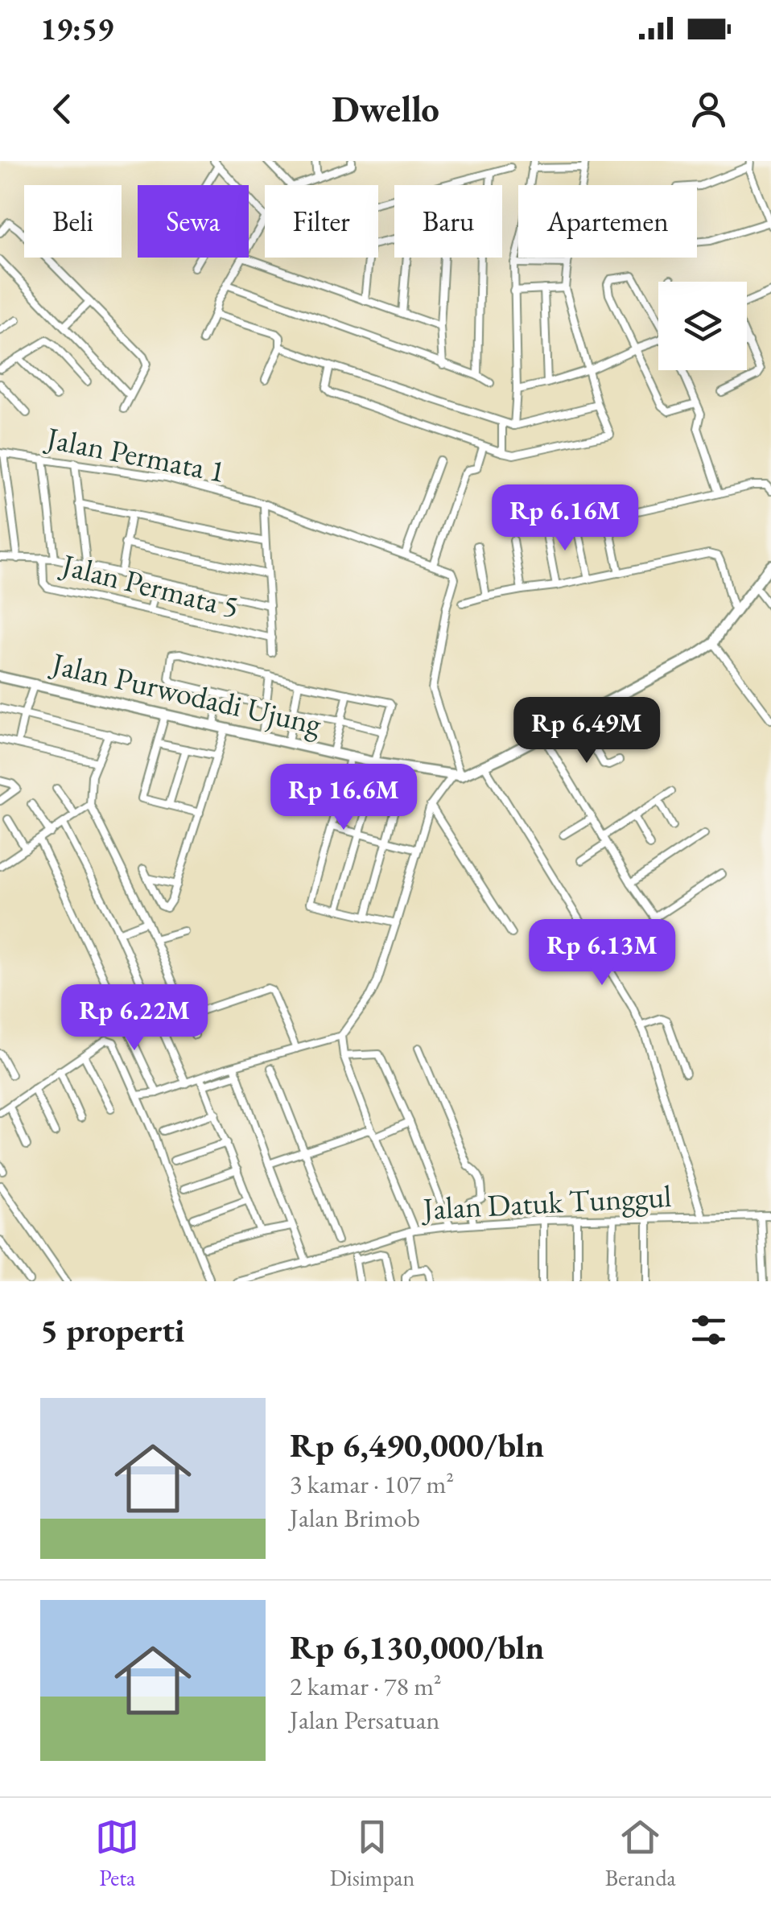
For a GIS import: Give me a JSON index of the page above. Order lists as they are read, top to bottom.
{
  "streets": {
    "street": [
      "Jalan Permata 1",
      "Jalan Permata 5",
      "Jalan Purwodadi Ujung",
      "Jalan Datuk Tunggul"
    ]
  },
  "page": {
    "status": "19:59",
    "header": "Dwello",
    "chip": [
      "Beli",
      "Sewa",
      "Filter",
      "Baru",
      "Apartemen"
    ],
    "price": [
      "Rp 6.16M",
      "Rp 6.49M",
      "Rp 16.6M",
      "Rp 6.13M",
      "Rp 6.22M"
    ],
    "heading": "5 properti",
    "list": [
      {
        "name": "Rp 6,490,000/bln",
        "note": "3 kamar · 107 m² · Jalan Brimob"
      },
      {
        "name": "Rp 6,130,000/bln",
        "note": "2 kamar · 78 m² · Jalan Persatuan"
      }
    ],
    "tabs": ["Peta", "Disimpan", "Beranda"]
  }
}
